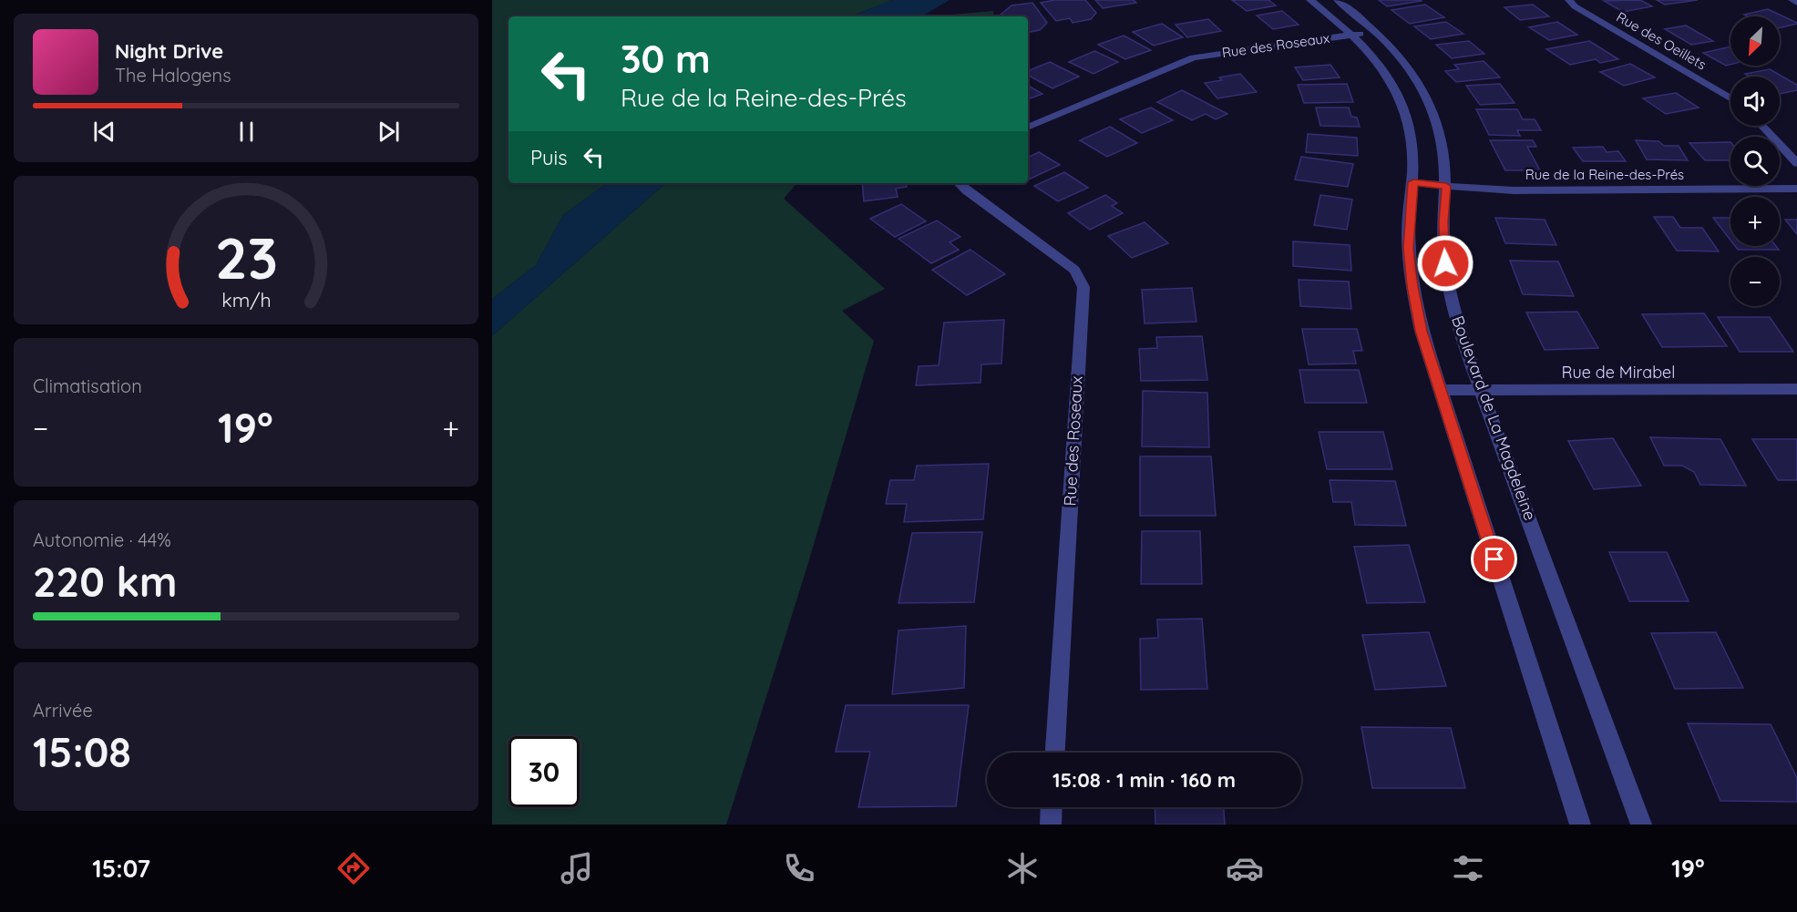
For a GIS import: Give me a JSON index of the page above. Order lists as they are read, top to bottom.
{
  "streets": {
    "street": [
      "Rue des Oeillets",
      "Rue des Roseaux",
      "Rue de la Reine-des-Prés",
      "Rue de Mirabel",
      "Boulevard de La Magdeleine"
    ]
  },
  "crossings": [
    ["Rue des Roseaux", "Boulevard de La Magdeleine"],
    ["Rue de la Reine-des-Prés", "Boulevard de La Magdeleine"],
    ["Rue de Mirabel", "Boulevard de La Magdeleine"]
  ],
  "north": "bottom left",
  "page": {
    "map_buttons": ["+", "−"],
    "turn": ["30 m", "Rue de la Reine-des-Prés"],
    "song": ["Night Drive", "The Halogens"],
    "then": "Puis",
    "tile": [
      "Climatisation",
      ["Autonomie · 44%", "220 km"],
      ["Arrivée", "15:08"]
    ],
    "heat": ["−", "19°", "+"],
    "limit": "30",
    "trip": "15:08 · 1 min · 160 m",
    "tabs": ["15:07", "19°"],
    "gauge": ["23", "km/h"]
  }
}
